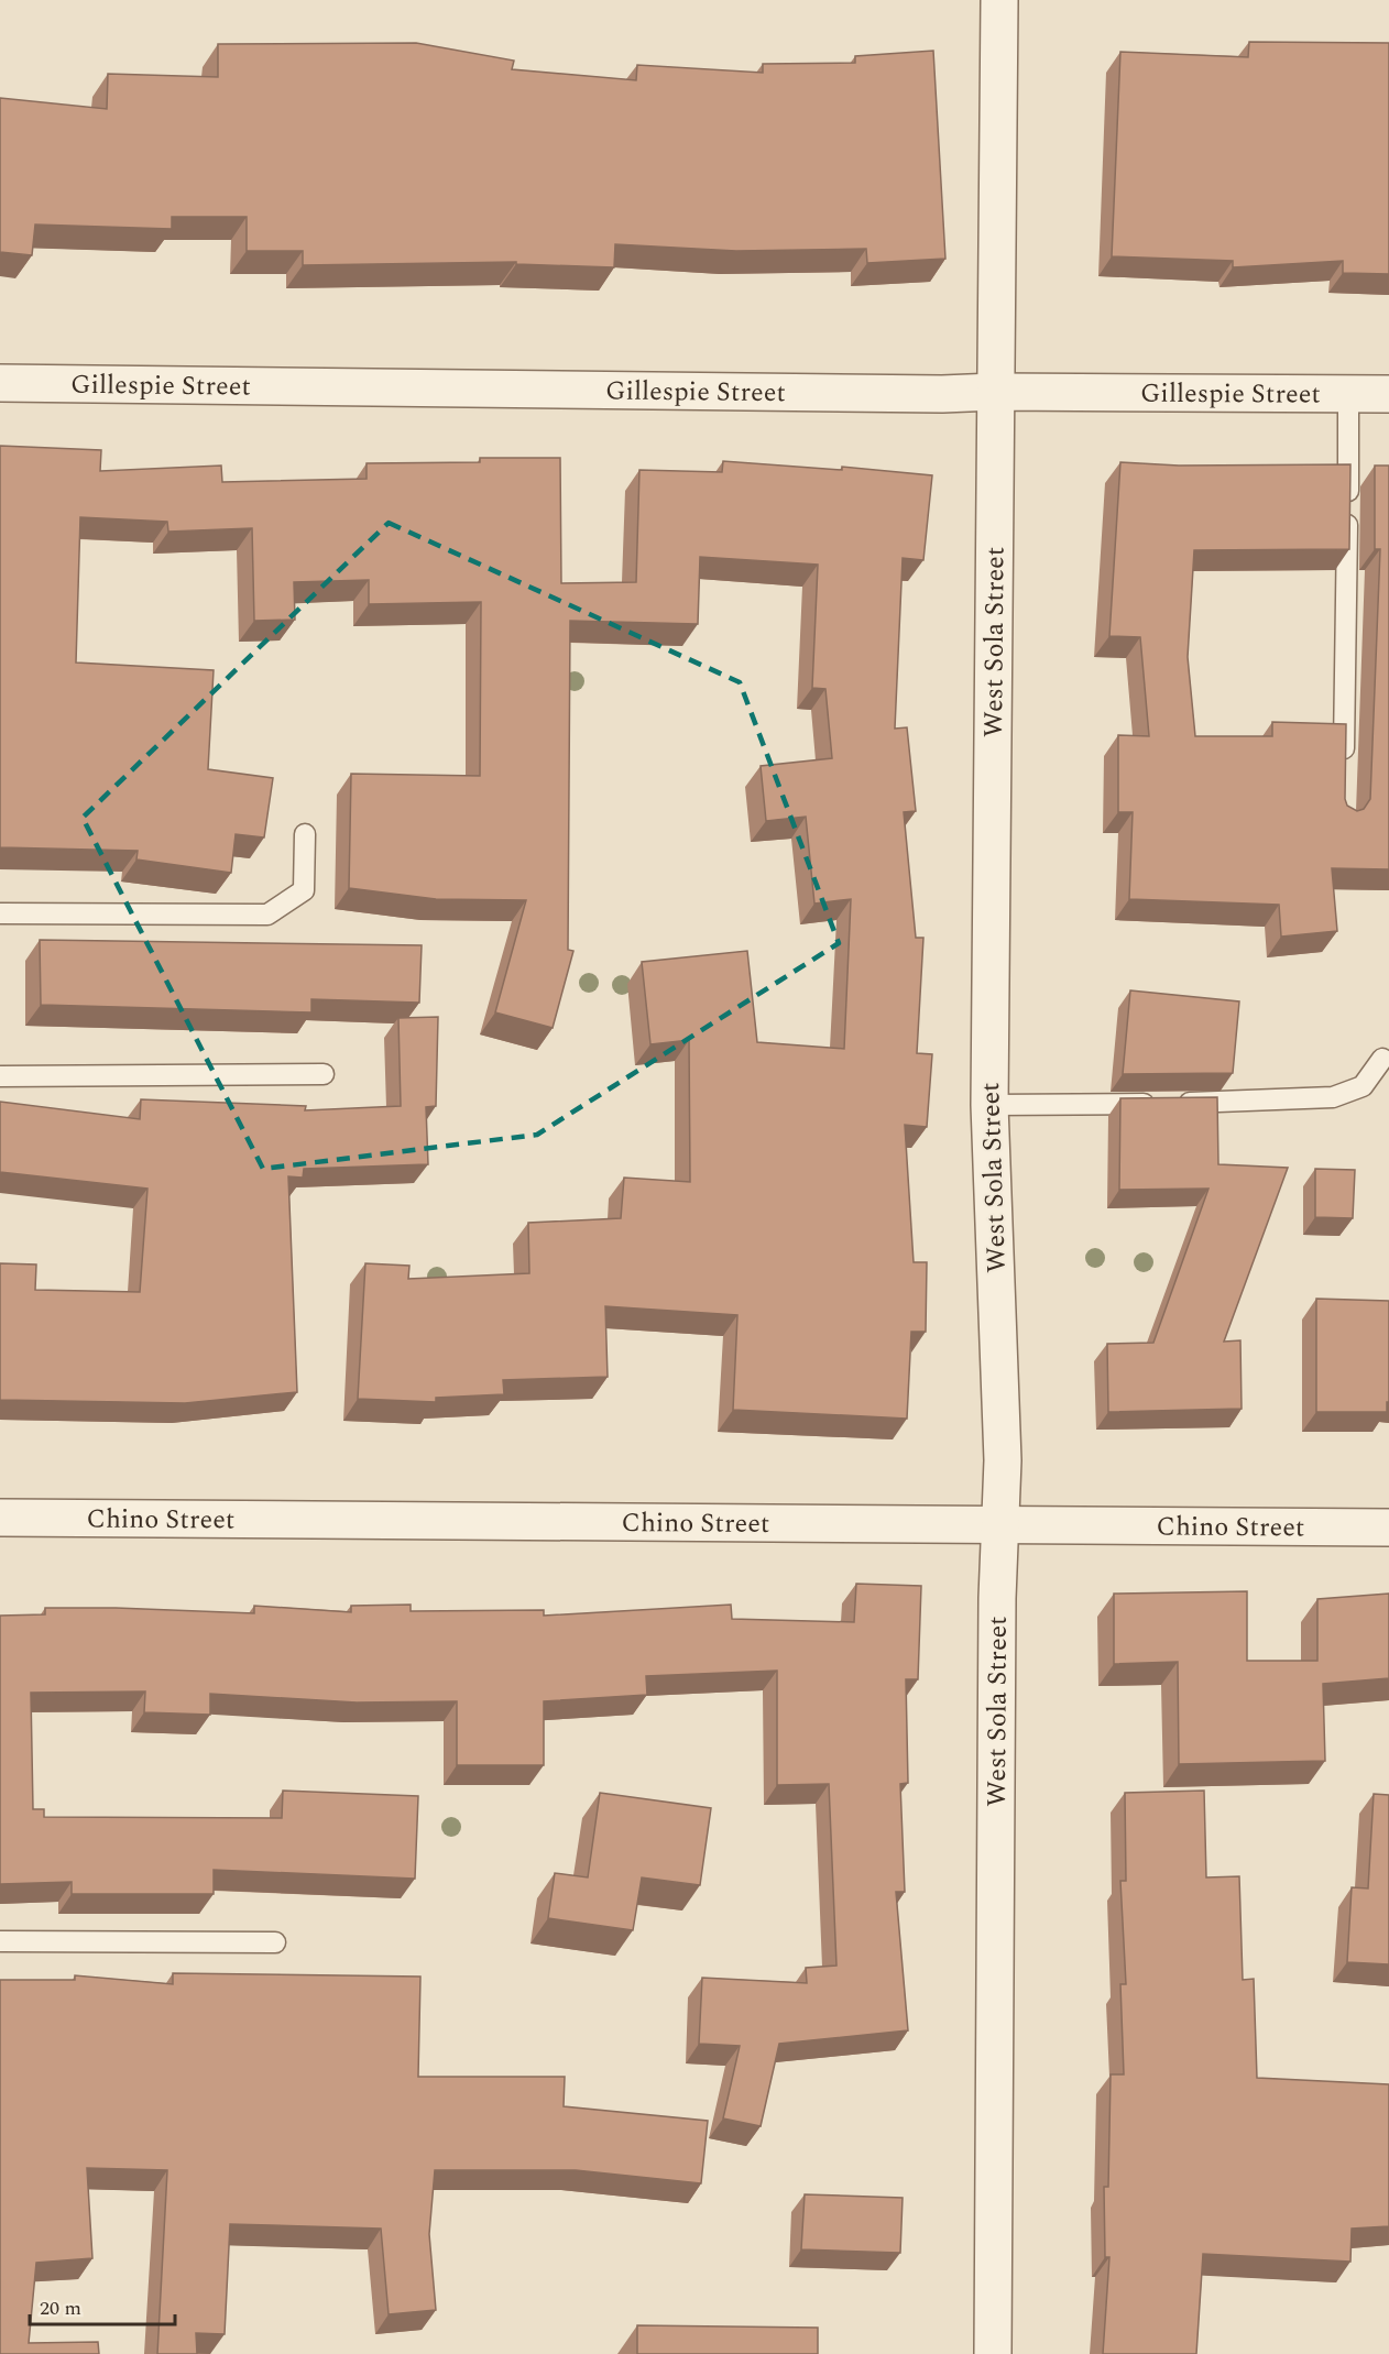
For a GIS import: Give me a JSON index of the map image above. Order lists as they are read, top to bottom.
{
  "streets": {
    "street": ["Gillespie Street", "West Sola Street", "Chino Street"]
  },
  "crossings": [
    ["Gillespie Street", "West Sola Street"],
    ["West Sola Street", "Chino Street"]
  ],
  "scale_bar": "20 m"
}
